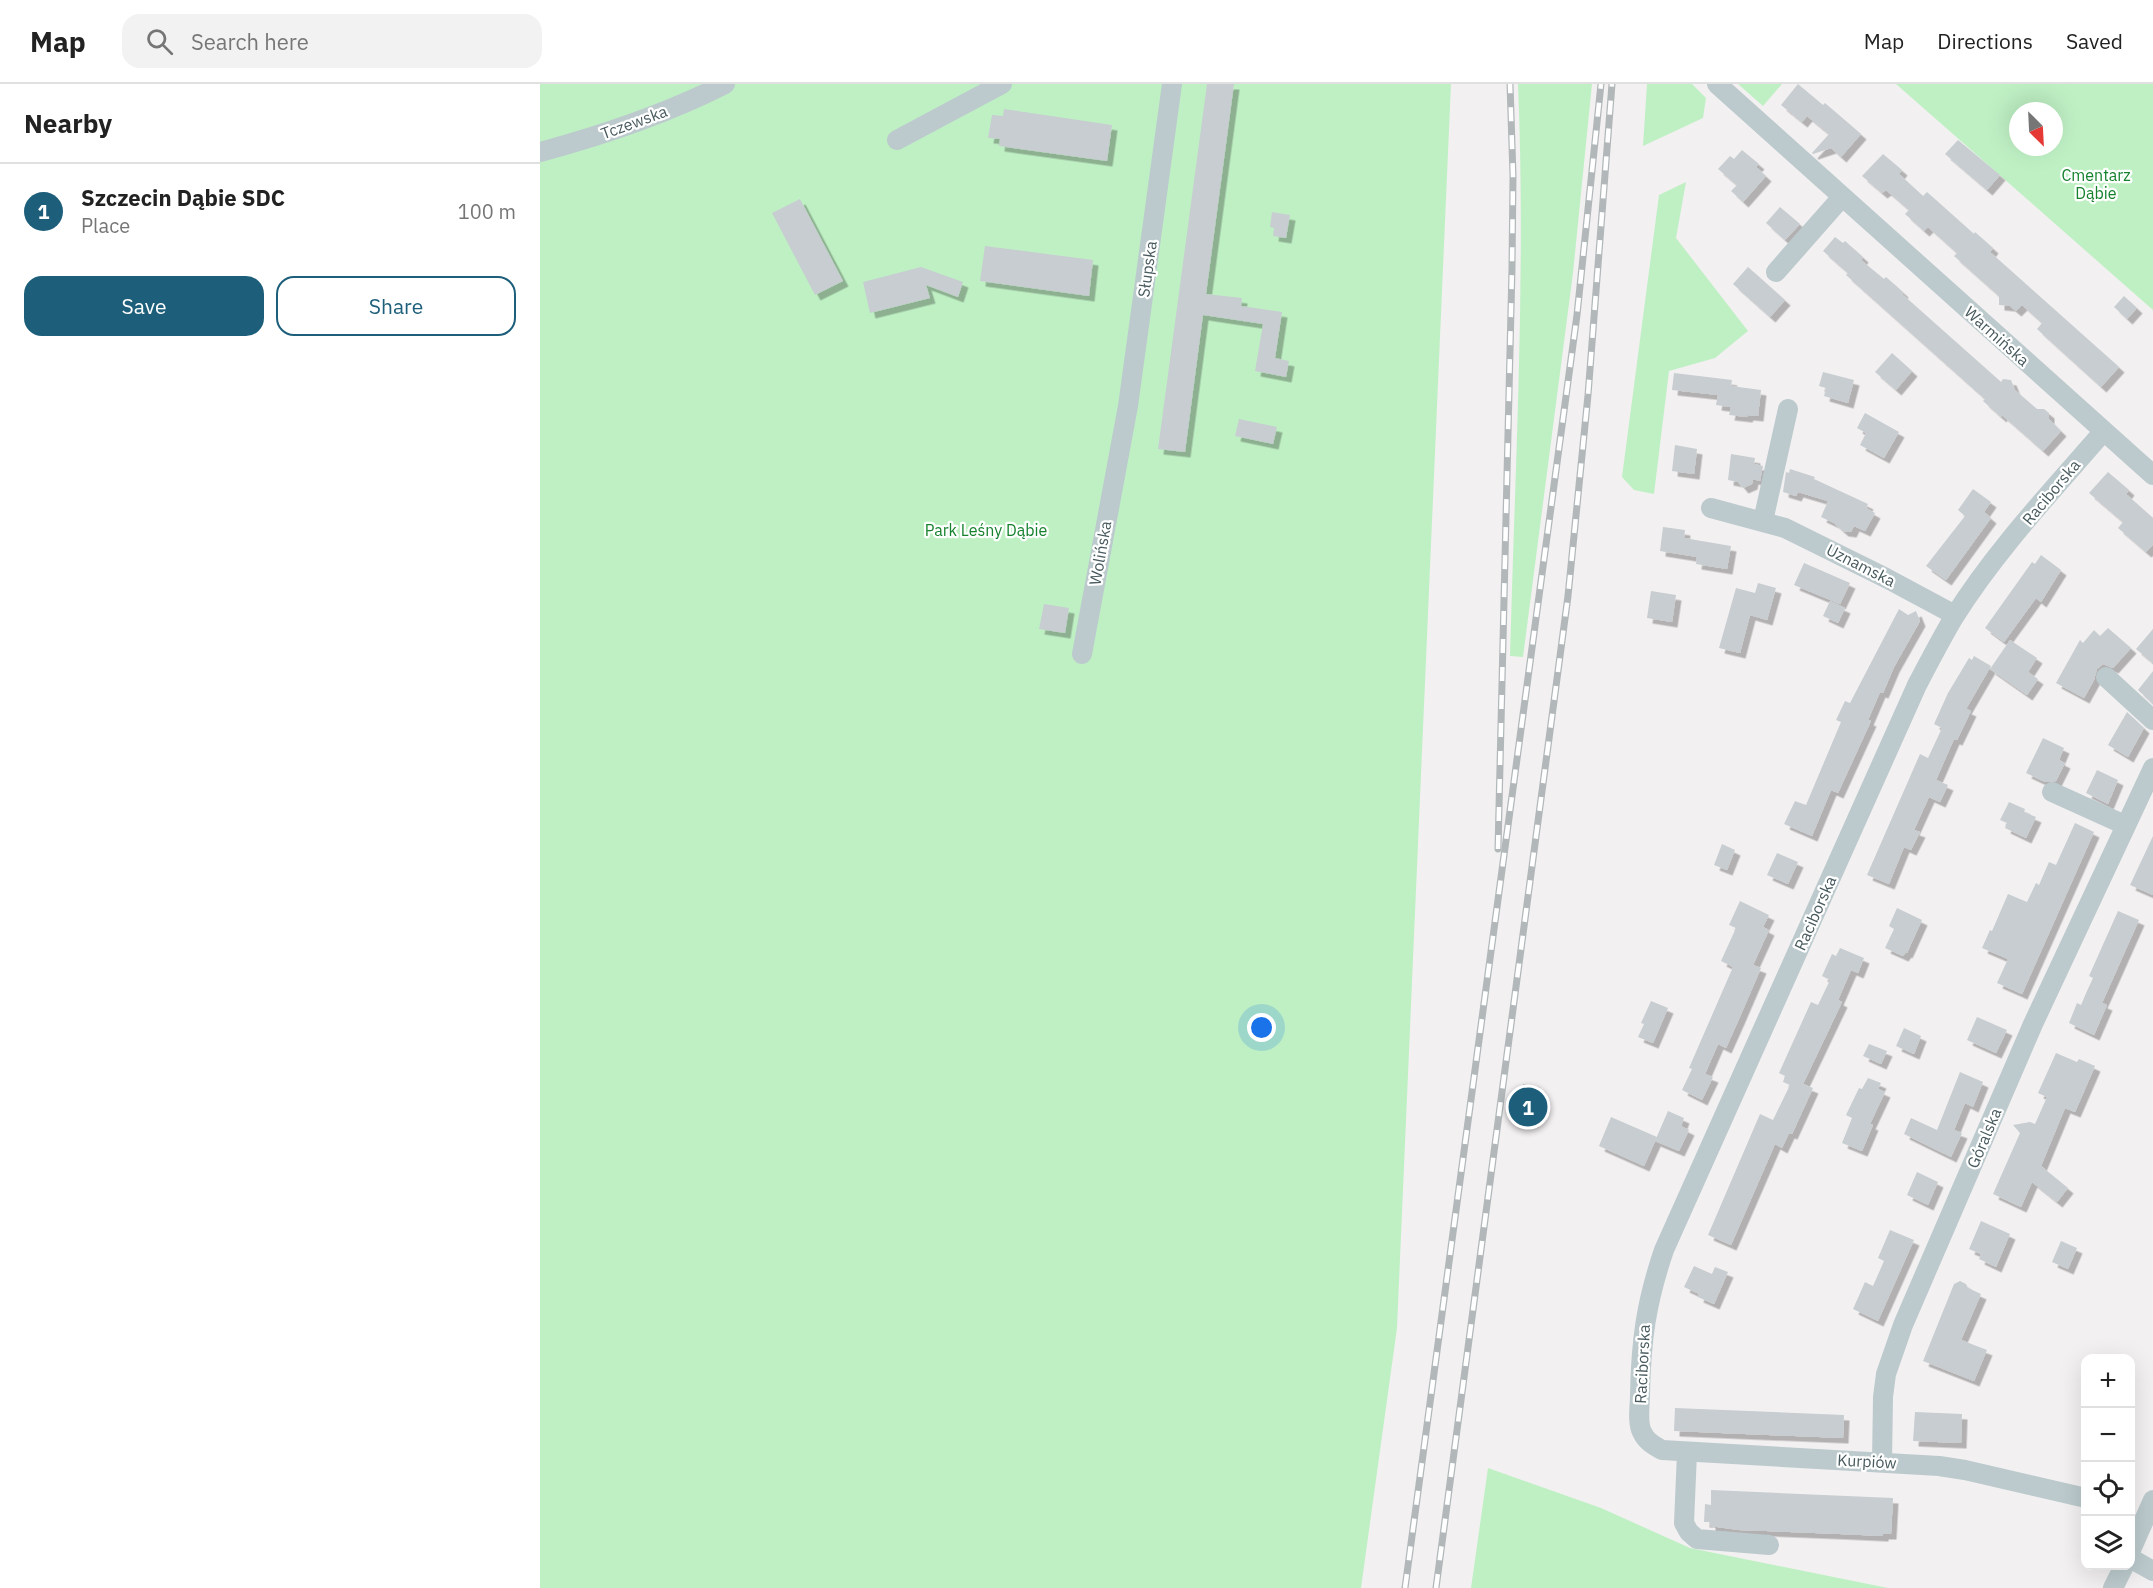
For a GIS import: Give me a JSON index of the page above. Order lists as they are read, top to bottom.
{
  "streets": {
    "street": [
      "Tczewska",
      "Słupska",
      "Warmińska",
      "Raciborska",
      "Wolińska",
      "Uznamska",
      "Góralska",
      "Kurpiów"
    ]
  },
  "crossings": [
    ["Słupska", "Wolińska"],
    ["Warmińska", "Raciborska"],
    ["Raciborska", "Uznamska"],
    ["Raciborska", "Kurpiów"],
    ["Góralska", "Kurpiów"]
  ],
  "parks": ["Cmentarz Dąbie", "Park Leśny Dąbie"],
  "north": "bottom right",
  "page": {
    "header": "Map",
    "search": "Search here",
    "nav": ["Map", "Directions", "Saved"],
    "heading": "Nearby",
    "list": [
      {
        "mark": "1",
        "name": "Szczecin Dąbie SDC",
        "note": "Place",
        "value": "100 m"
      }
    ],
    "buttons": ["Save", "Share"],
    "pins": "1",
    "map_buttons": ["+", "−"]
  }
}
